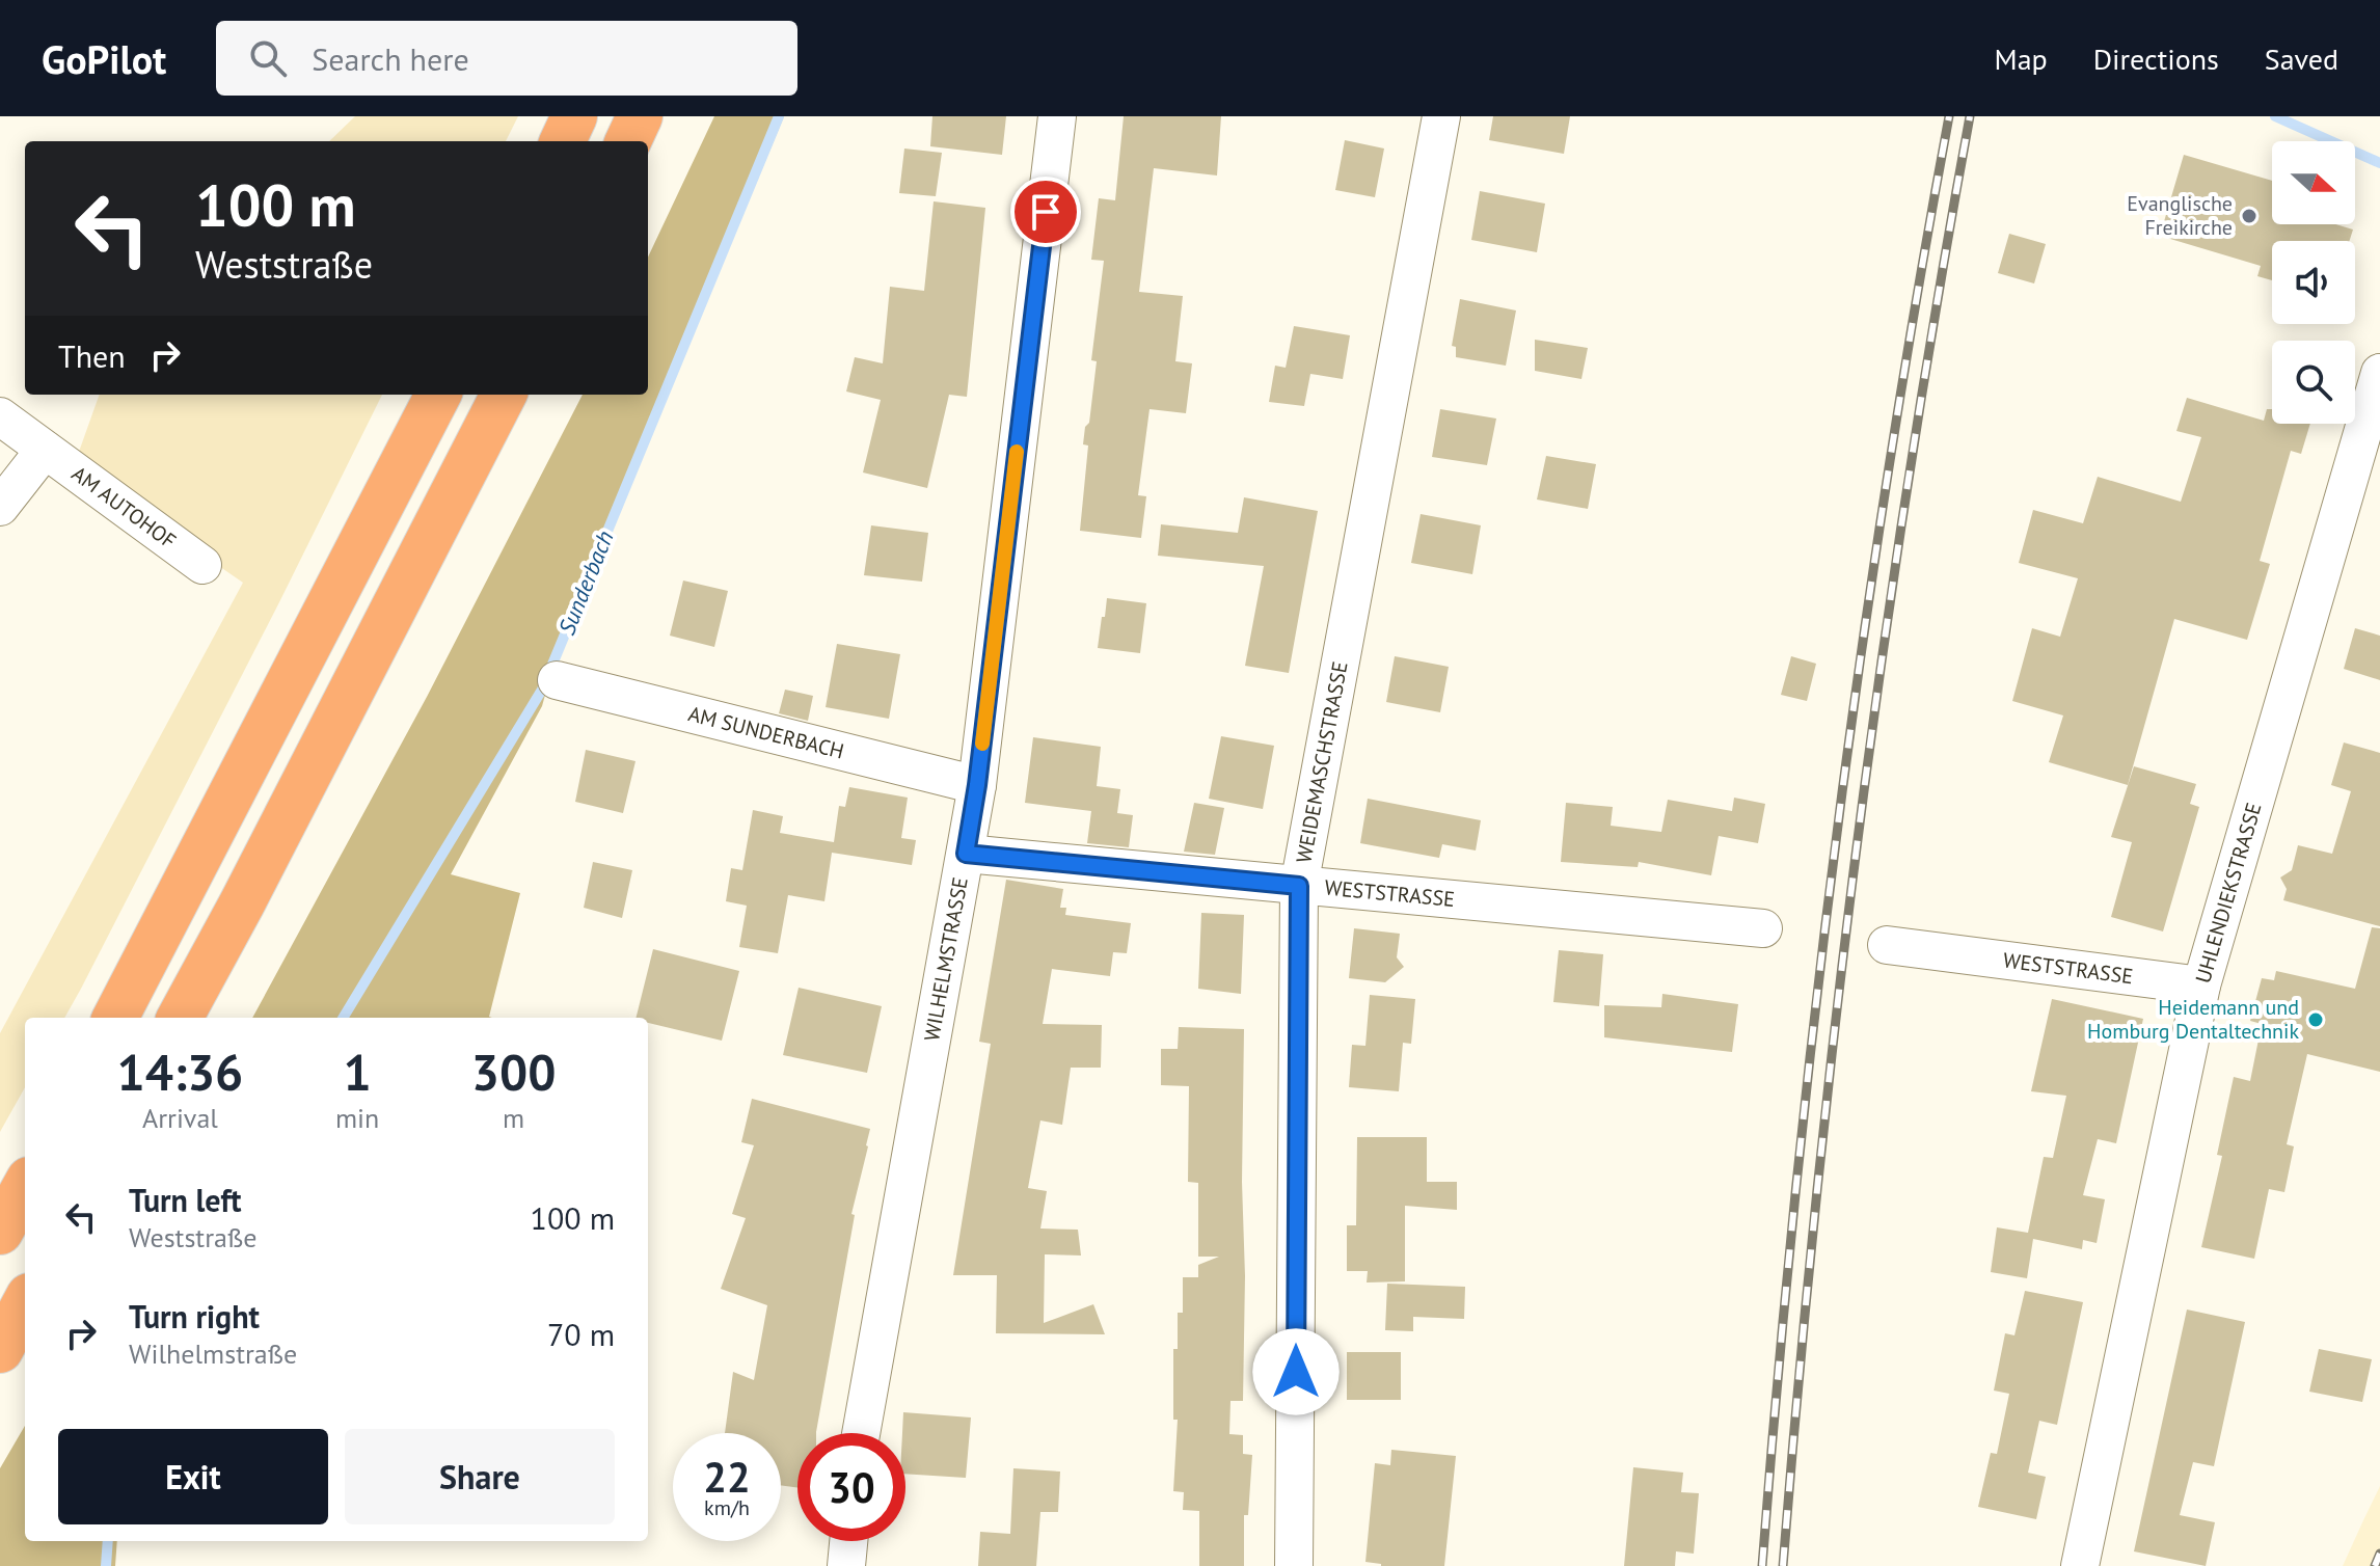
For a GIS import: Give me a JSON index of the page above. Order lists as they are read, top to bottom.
{
  "streets": {
    "street": [
      "AM AUTOHOF",
      "AM SUNDERBACH",
      "WEIDEMASCHSTRASSE",
      "UHLENDIEKSTRASSE",
      "WESTSTRASSE",
      "WILHELMSTRASSE"
    ]
  },
  "crossings": [
    ["AM SUNDERBACH", "WILHELMSTRASSE"],
    ["WEIDEMASCHSTRASSE", "WESTSTRASSE"],
    ["UHLENDIEKSTRASSE", "WESTSTRASSE"],
    ["WESTSTRASSE", "WILHELMSTRASSE"]
  ],
  "water": ["Sunderbach"],
  "places": ["Evanglische Freikirche", "Heidemann und Homburg Dentaltechnik"],
  "north": "right",
  "page": {
    "header": "GoPilot",
    "search": "Search here",
    "nav": ["Map", "Directions", "Saved"],
    "turn": ["100 m", "Weststraße"],
    "then": "Then",
    "eta": [
      "14:36",
      "Arrival",
      "1",
      "min",
      "300",
      "m"
    ],
    "list": [
      {
        "name": "Turn left",
        "note": "Weststraße",
        "value": "100 m"
      },
      {
        "name": "Turn right",
        "note": "Wilhelmstraße",
        "value": "70 m"
      }
    ],
    "buttons": ["Exit", "Share"],
    "speed": "22 km/h",
    "limit": "30"
  }
}
